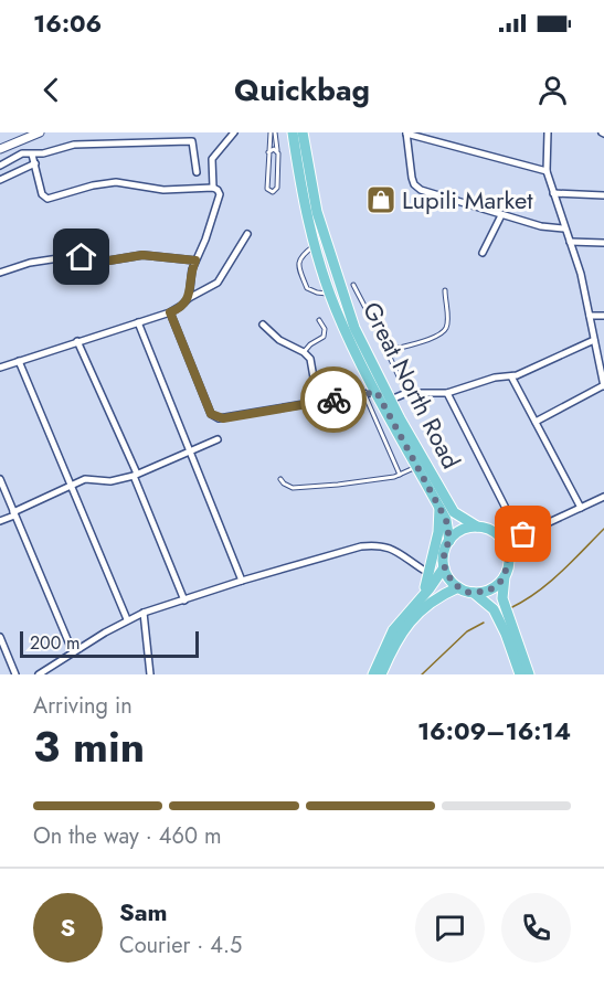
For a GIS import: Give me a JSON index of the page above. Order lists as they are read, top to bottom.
{
  "streets": {
    "main road": ["Great North Road"]
  },
  "places": {
    "shop": ["Lupili Market"]
  },
  "scale_bar": "200 m",
  "page": {
    "status": "16:06",
    "header": "Quickbag",
    "scale": "200 m",
    "heading": ["3 min", "Arriving in", "16:09–16:14"],
    "panel": ["Sam", "Courier · 4.5"],
    "bar": "On the way · 460 m",
    "round": "S"
  }
}
